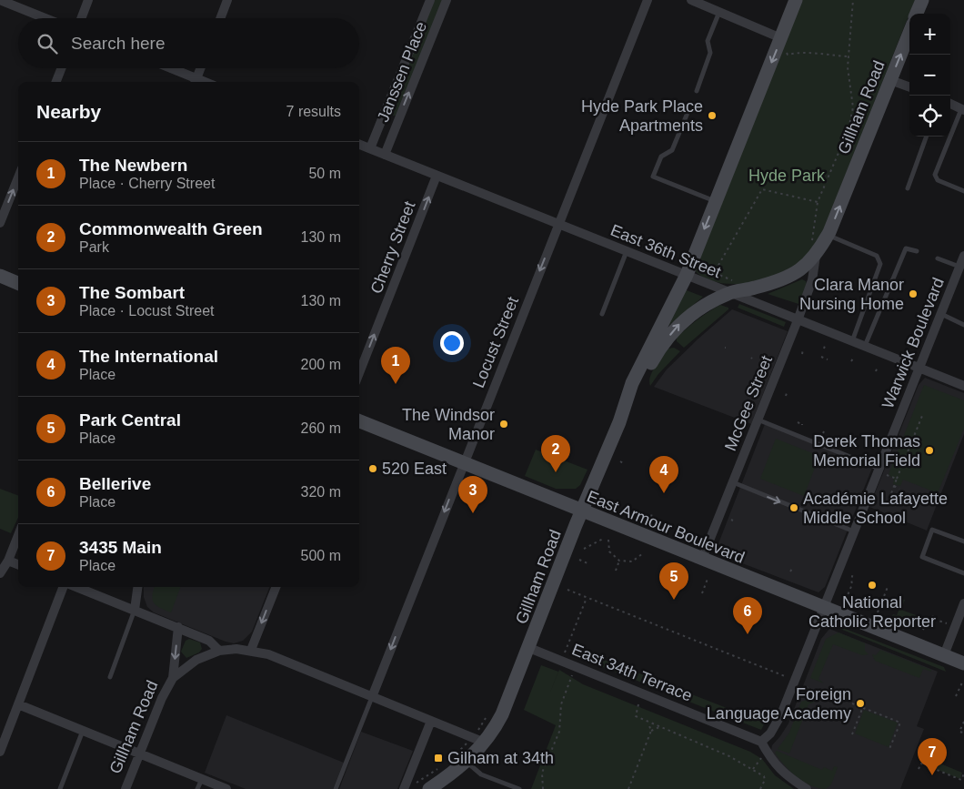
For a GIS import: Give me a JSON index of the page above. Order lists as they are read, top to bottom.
{
  "streets": {
    "main road": ["Gillham Road", "East Armour Boulevard"],
    "street": [
      "Janssen Place",
      "Cherry Street",
      "East 36th Street",
      "Locust Street",
      "Warwick Boulevard",
      "McGee Street",
      "East 34th Terrace"
    ]
  },
  "crossings": [
    ["Janssen Place", "East 36th Street"],
    ["Gillham Road", "East 36th Street"],
    ["Gillham Road", "Locust Street"],
    ["Gillham Road", "McGee Street"],
    ["Gillham Road", "East Armour Boulevard"],
    ["Gillham Road", "East 34th Terrace"],
    ["Cherry Street", "East 36th Street"],
    ["East 36th Street", "Locust Street"],
    ["East 36th Street", "Warwick Boulevard"],
    ["East 36th Street", "McGee Street"],
    ["Locust Street", "East Armour Boulevard"],
    ["Warwick Boulevard", "East Armour Boulevard"],
    ["Warwick Boulevard", "East 34th Terrace"],
    ["McGee Street", "East Armour Boulevard"]
  ],
  "one_way": ["Cherry Street", "Locust Street"],
  "parks": ["Hyde Park"],
  "places": {
    "other": [
      "Hyde Park Place Apartments",
      "Clara Manor Nursing Home",
      "The Windsor Manor",
      "Derek Thomas Memorial Field",
      "520 East",
      "Académie Lafayette Middle School",
      "National Catholic Reporter",
      "Foreign Language Academy"
    ],
    "transit": ["Gilham at 34th"]
  },
  "page": {
    "map_buttons": ["+", "−"],
    "search": "Search here",
    "heading": ["Nearby", "7 results"],
    "list": [
      {
        "mark": "1",
        "name": "The Newbern",
        "note": "Place · Cherry Street",
        "value": "50 m"
      },
      {
        "mark": "2",
        "name": "Commonwealth Green",
        "note": "Park",
        "value": "130 m"
      },
      {
        "mark": "3",
        "name": "The Sombart",
        "note": "Place · Locust Street",
        "value": "130 m"
      },
      {
        "mark": "4",
        "name": "The International",
        "note": "Place",
        "value": "200 m"
      },
      {
        "mark": "5",
        "name": "Park Central",
        "note": "Place",
        "value": "260 m"
      },
      {
        "mark": "6",
        "name": "Bellerive",
        "note": "Place",
        "value": "320 m"
      },
      {
        "mark": "7",
        "name": "3435 Main",
        "note": "Place",
        "value": "500 m"
      }
    ],
    "pins": [
      "1",
      "2",
      "4",
      "3",
      "5",
      "6",
      "7"
    ]
  }
}
